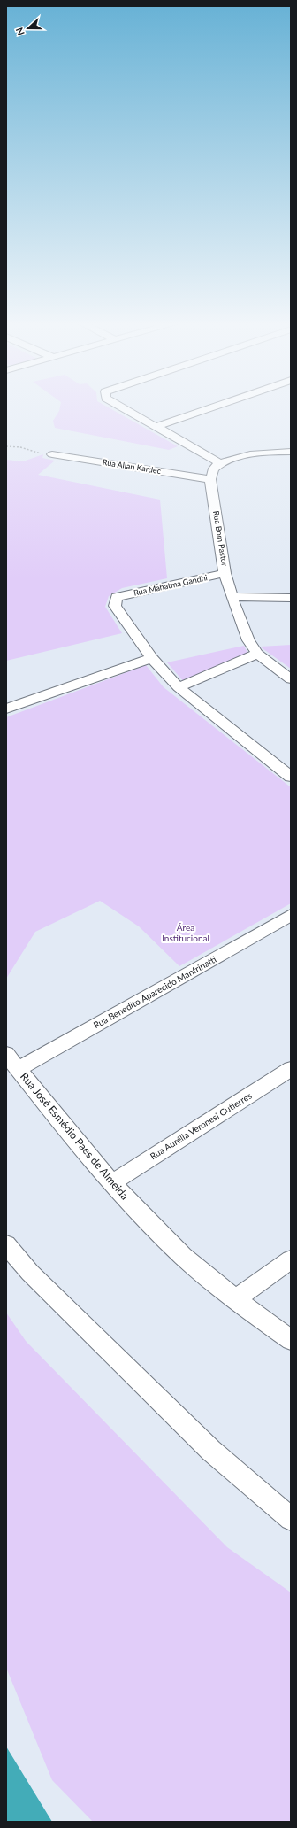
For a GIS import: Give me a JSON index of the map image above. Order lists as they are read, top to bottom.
{
  "streets": {
    "street": [
      "Rua Allan Kardec",
      "Rua Bom Pastor",
      "Rua Mahatma Gandhi",
      "Rua Benedito Aparecido Manfrinatti",
      "Rua Aurélia Veronesi Gutierres",
      "Rua José Esmédio Paes de Almeida"
    ]
  },
  "crossings": [
    ["Rua Allan Kardec", "Rua Bom Pastor"],
    ["Rua Bom Pastor", "Rua Mahatma Gandhi"],
    ["Rua Benedito Aparecido Manfrinatti", "Rua José Esmédio Paes de Almeida"],
    ["Rua Aurélia Veronesi Gutierres", "Rua José Esmédio Paes de Almeida"]
  ],
  "parks": ["Área Institucional"],
  "north": "left"
}
